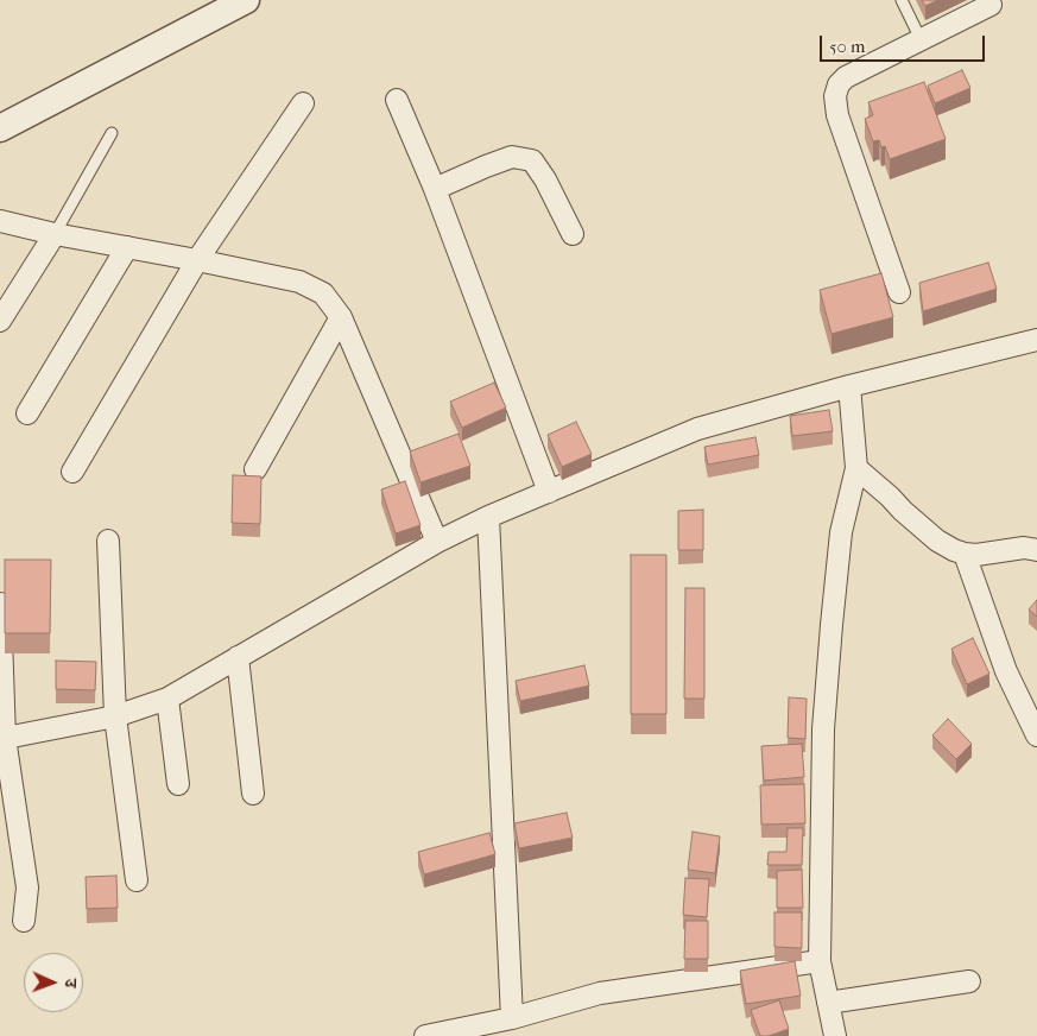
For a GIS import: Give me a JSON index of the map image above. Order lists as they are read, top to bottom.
{
  "scale_bar": "50 m",
  "north": "right"
}
